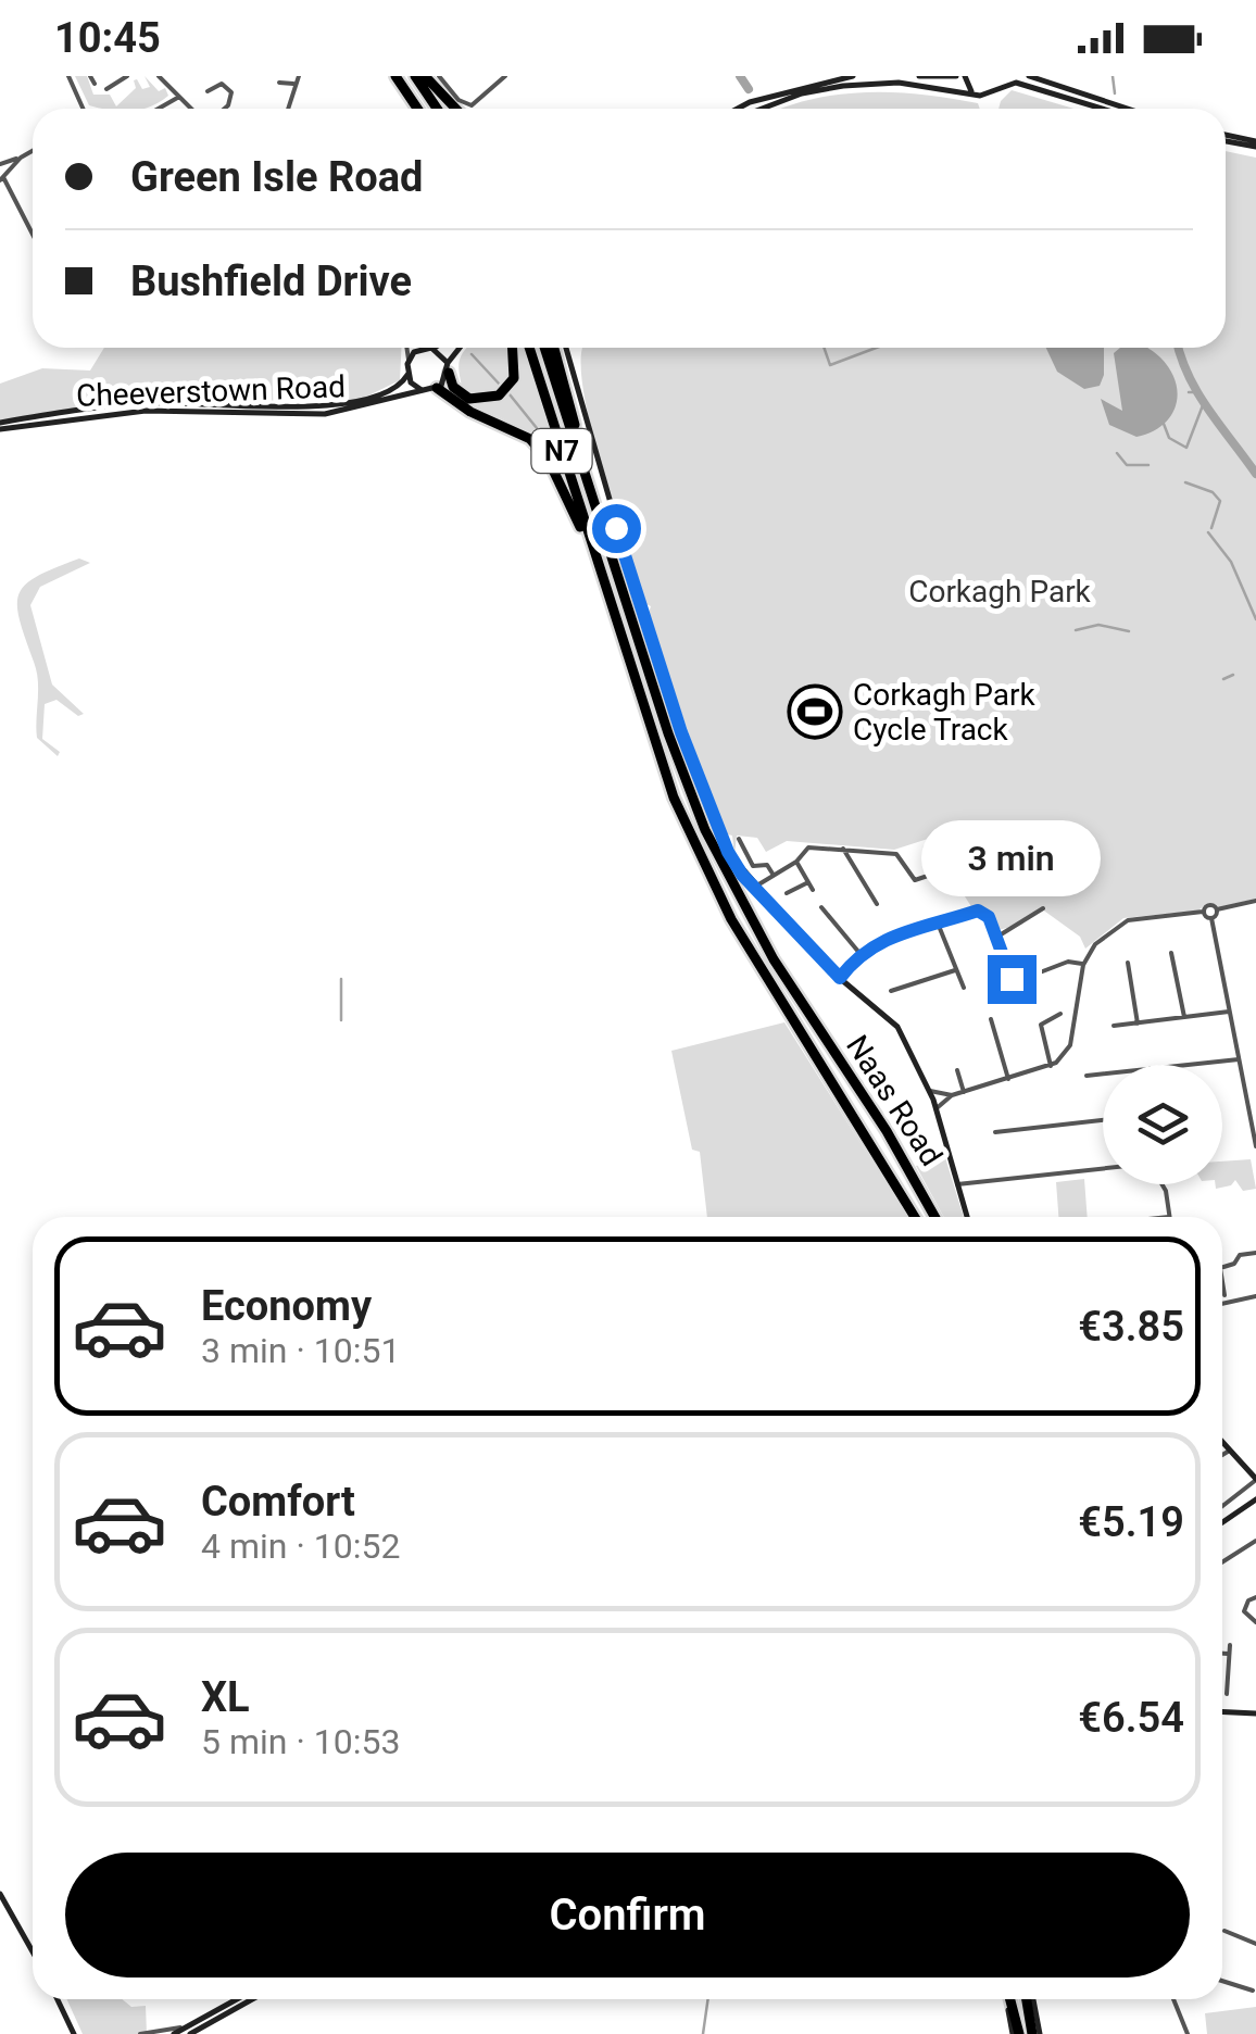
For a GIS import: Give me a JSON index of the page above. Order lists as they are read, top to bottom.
{
  "streets": {
    "highway": ["N7", "Naas Road"],
    "main road": ["Cheeverstown Road"]
  },
  "crossings": [
    ["Cheeverstown Road", "N7"],
    ["N7", "Naas Road"]
  ],
  "parks": ["Corkagh Park"],
  "places": {
    "sports": ["Corkagh Park Cycle Track"]
  },
  "page": {
    "status": "10:45",
    "banner": ["Green Isle Road", "Bushfield Drive"],
    "bubble": "3 min",
    "list": [
      {
        "name": "Economy",
        "note": "3 min · 10:51",
        "value": "€3.85"
      },
      {
        "name": "Comfort",
        "note": "4 min · 10:52",
        "value": "€5.19"
      },
      {
        "name": "XL",
        "note": "5 min · 10:53",
        "value": "€6.54"
      }
    ],
    "buttons": "Confirm"
  }
}
